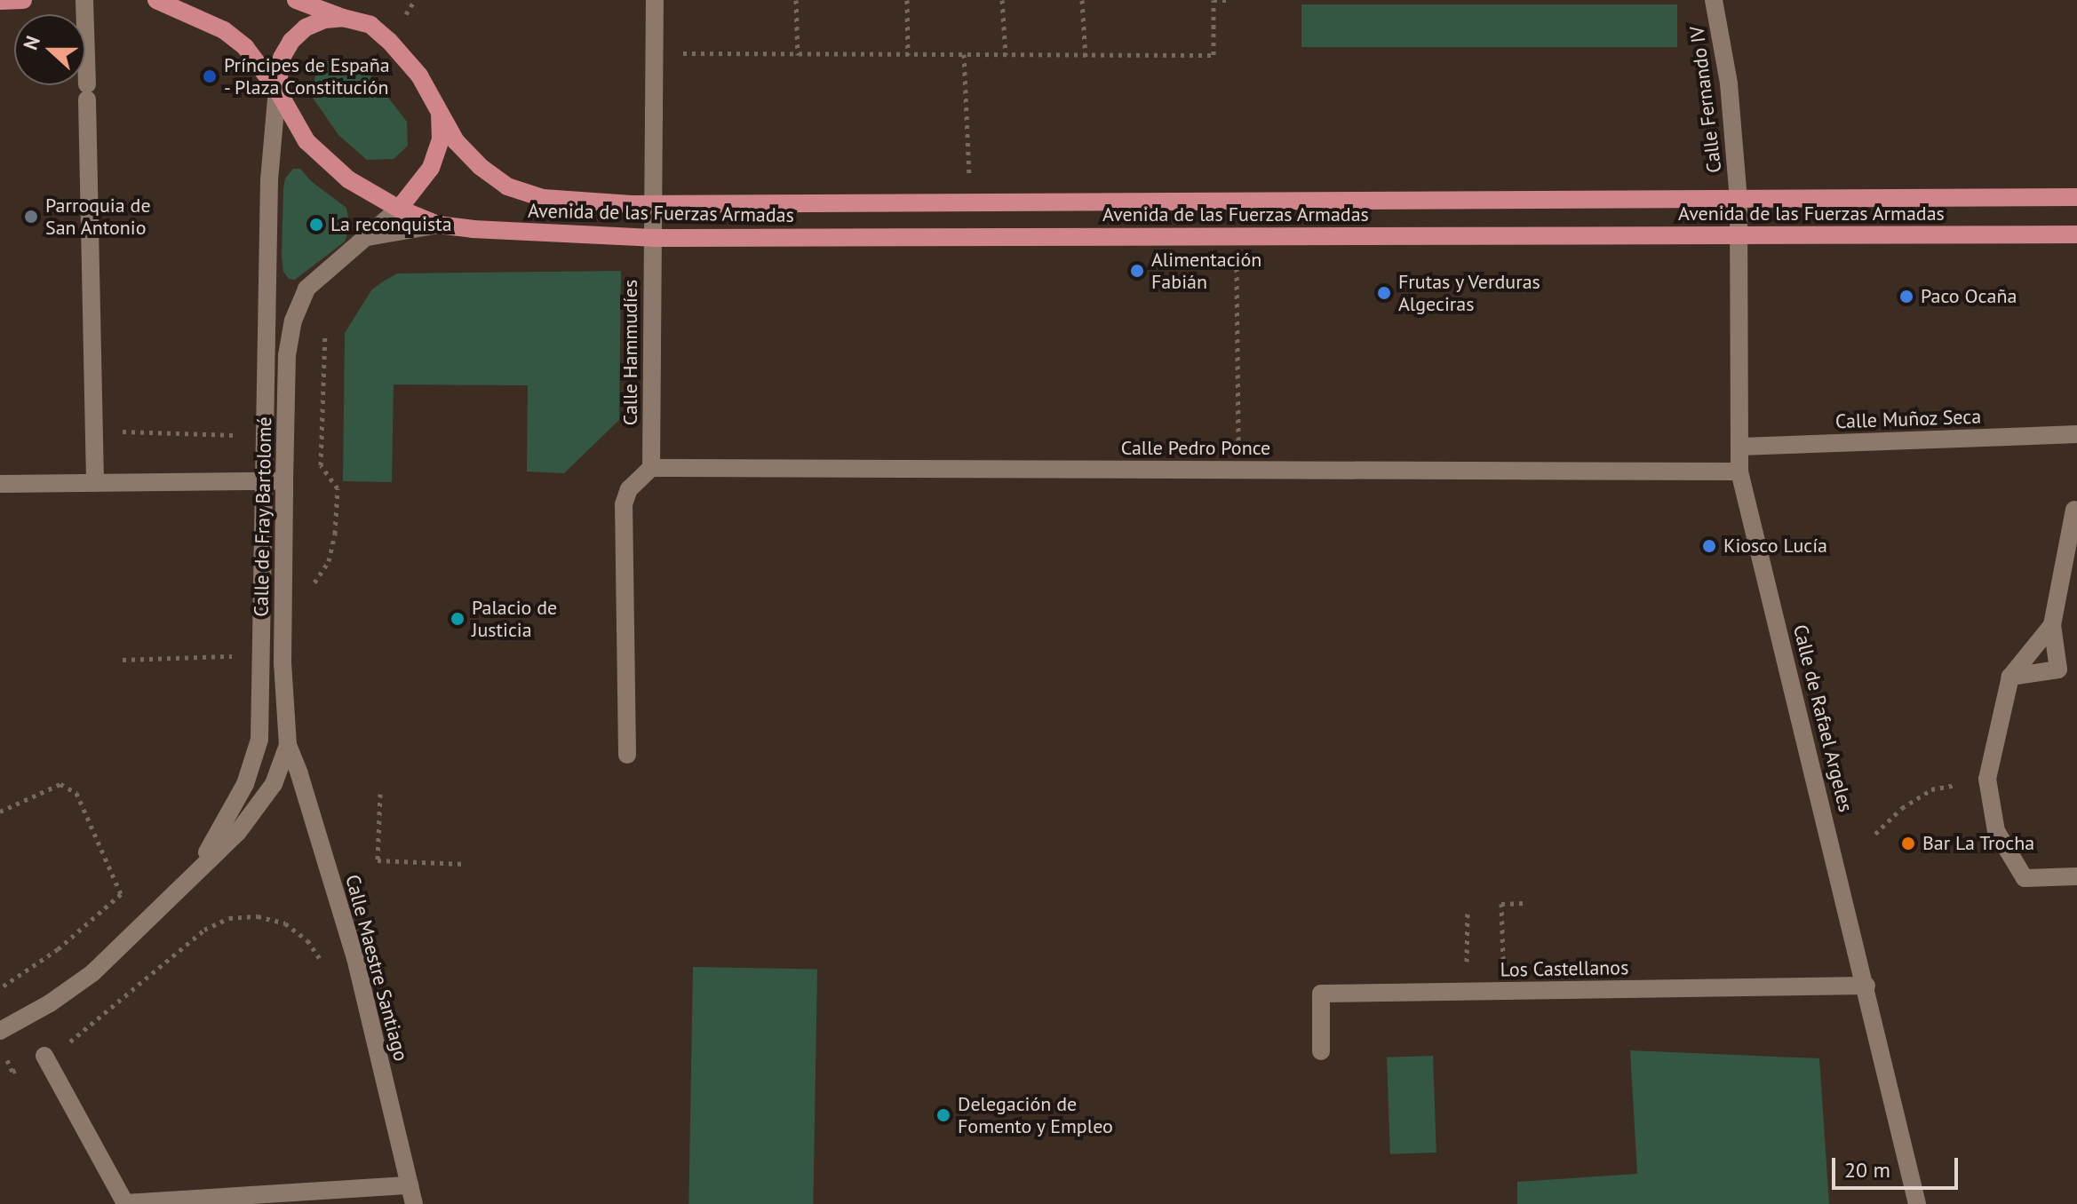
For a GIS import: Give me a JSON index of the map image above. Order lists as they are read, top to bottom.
{
  "streets": {
    "main road": ["Avenida de las Fuerzas Armadas"],
    "street": [
      "Calle Fernando IV",
      "Calle Hammudíes",
      "Calle Muñoz Seca",
      "Calle Pedro Ponce",
      "Calle de Fray Bartolomé",
      "Calle de Rafael Argeles",
      "Calle Maestre Santiago",
      "Los Castellanos"
    ]
  },
  "crossings": [
    ["Calle Fernando IV", "Avenida de las Fuerzas Armadas"],
    ["Calle Fernando IV", "Calle de Rafael Argeles"],
    ["Avenida de las Fuerzas Armadas", "Calle Hammudíes"],
    ["Avenida de las Fuerzas Armadas", "Calle de Fray Bartolomé"],
    ["Avenida de las Fuerzas Armadas", "Calle de Rafael Argeles"],
    ["Calle Hammudíes", "Calle Pedro Ponce"],
    ["Calle Muñoz Seca", "Calle de Rafael Argeles"],
    ["Calle Pedro Ponce", "Calle de Rafael Argeles"],
    ["Calle de Fray Bartolomé", "Calle Maestre Santiago"],
    ["Calle de Rafael Argeles", "Los Castellanos"]
  ],
  "places": [
    "Príncipes de España - Plaza Constitución",
    "Parroquia de San Antonio",
    "La reconquista",
    "Alimentación Fabián",
    "Frutas y Verduras Algeciras",
    "Paco Ocaña",
    "Kiosco Lucía",
    "Palacio de Justicia",
    "Bar La Trocha",
    "Delegación de Fomento y Empleo"
  ],
  "scale_bar": "20 m",
  "north": "left"
}
